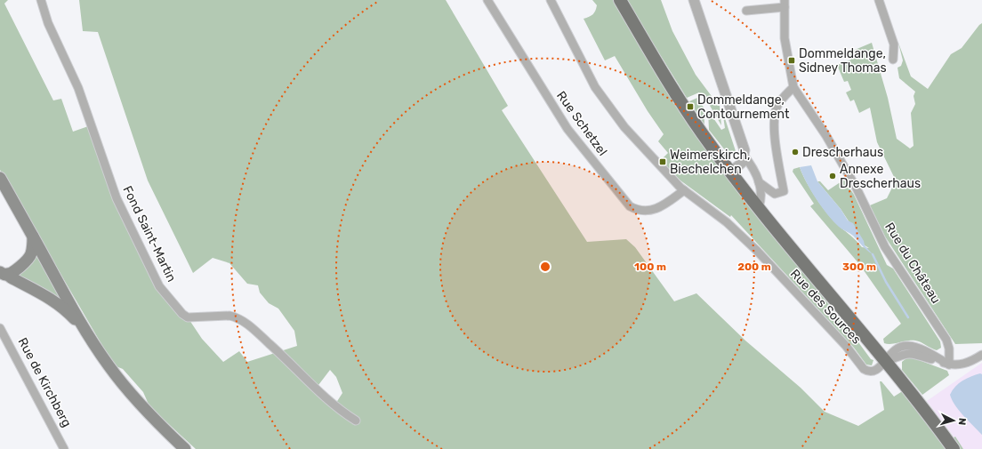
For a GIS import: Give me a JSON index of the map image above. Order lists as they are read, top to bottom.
{
  "streets": {
    "street": [
      "Rue Schetzel",
      "Fond Saint-Martin",
      "Rue du Château",
      "Rue des Sources",
      "Rue de Kirchberg"
    ]
  },
  "crossings": [
    ["Rue Schetzel", "Rue des Sources"]
  ],
  "places": {
    "transit": ["Dommeldange, Sidney Thomas", "Dommeldange, Contournement", "Weimerskirch, Biechelchen"],
    "other": ["Drescherhaus", "Annexe Drescherhaus"]
  },
  "north": "right",
  "rings": ["100 m", "200 m", "300 m"]
}
